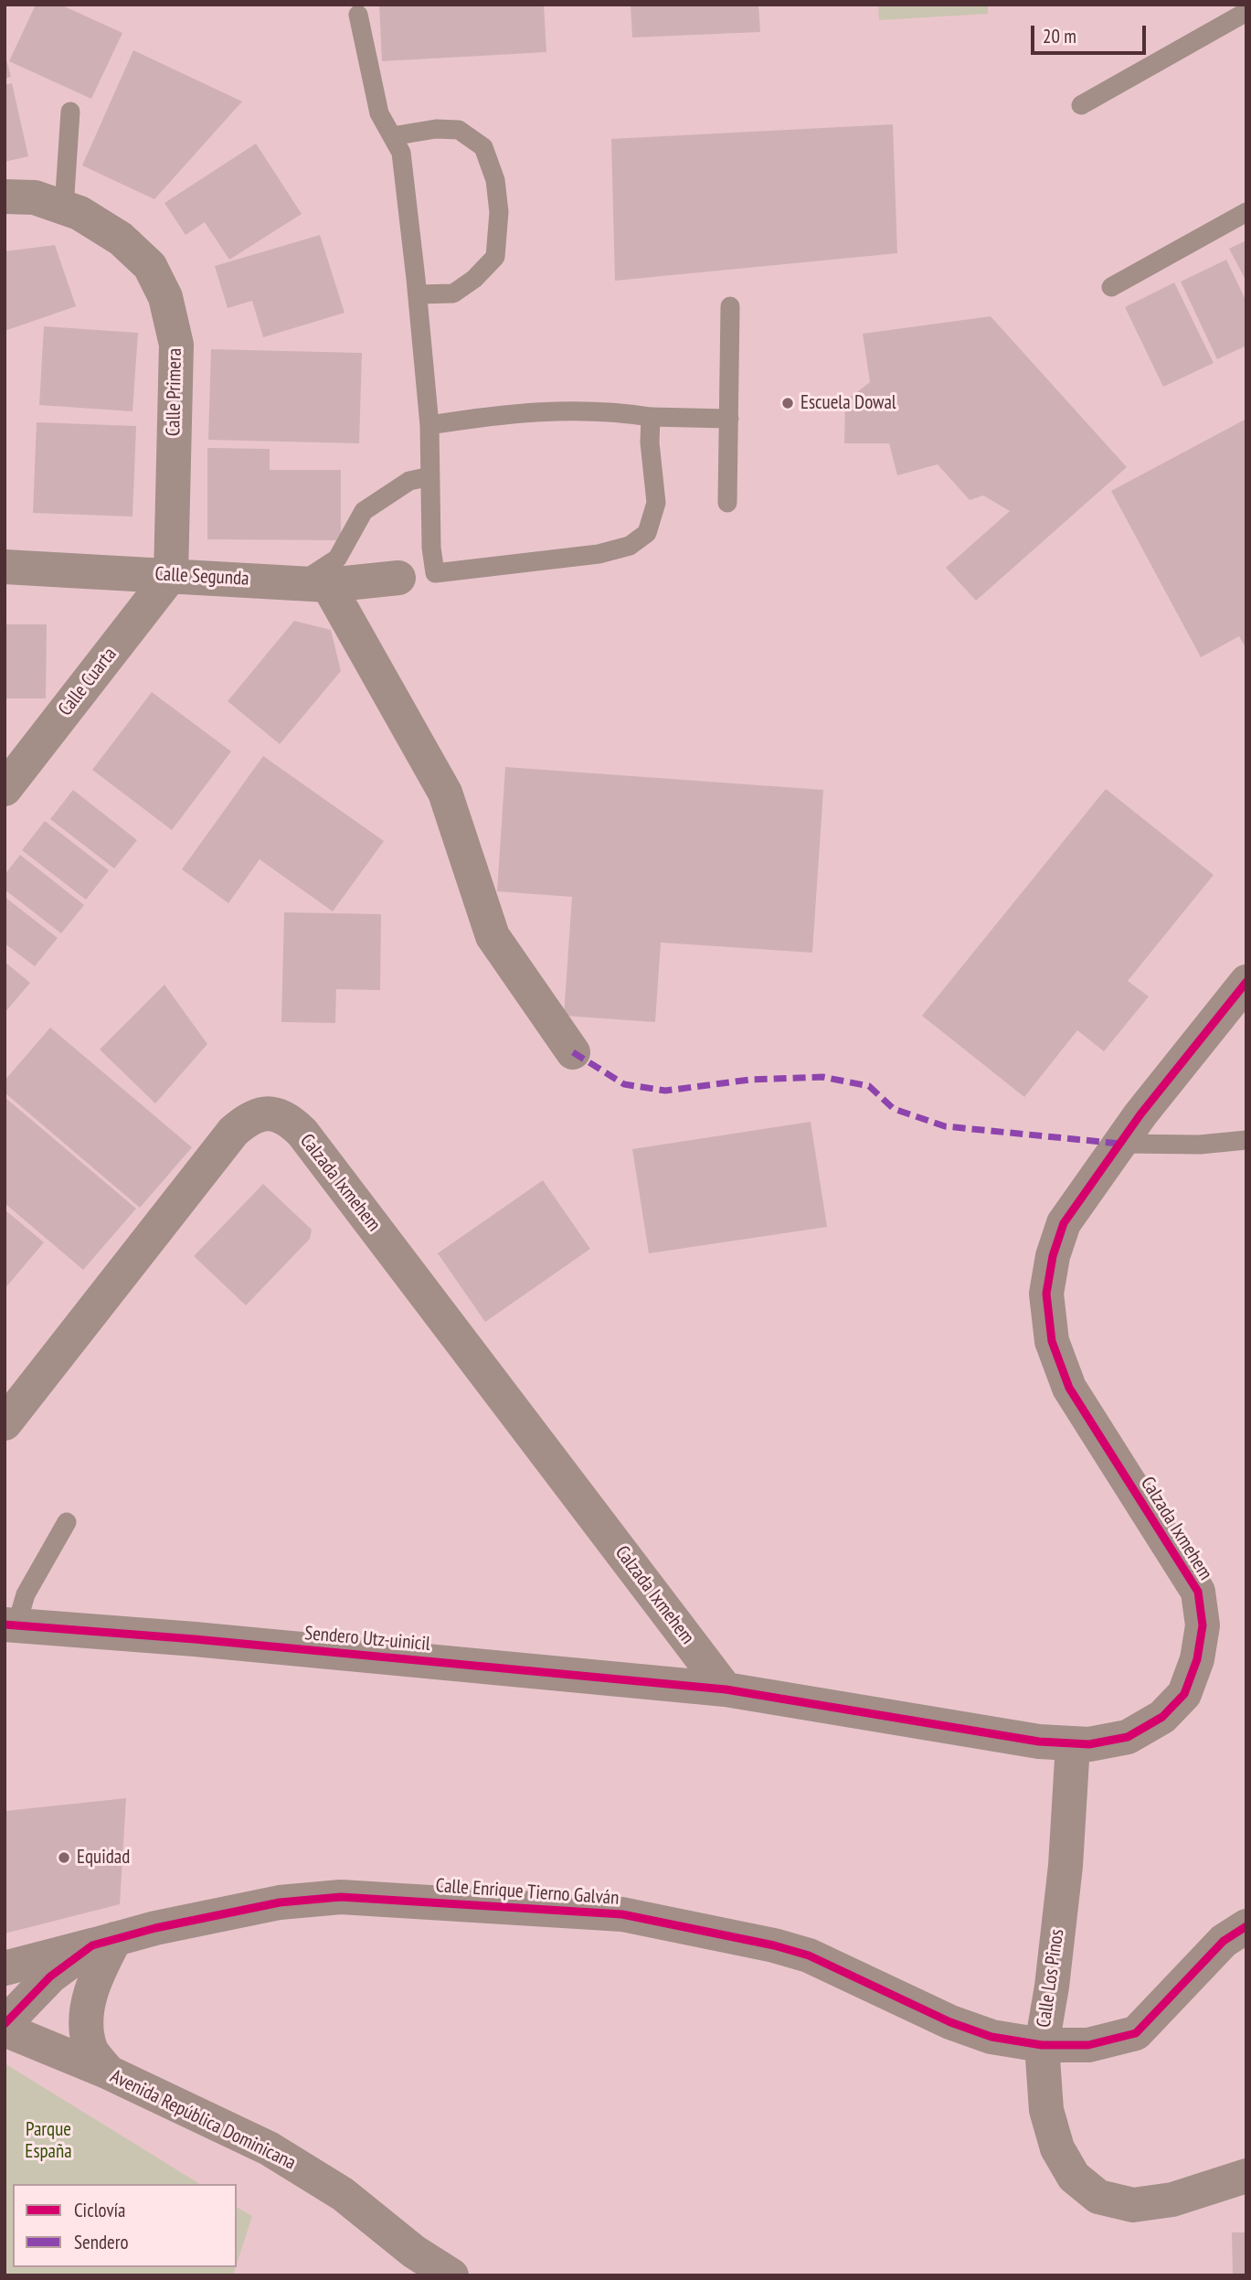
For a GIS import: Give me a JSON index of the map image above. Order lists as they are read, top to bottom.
{
  "streets": {
    "street": [
      "Calle Primera",
      "Calle Segunda",
      "Calle Cuarta",
      "Calzada Ixmehem",
      "Sendero Utz-uinicil",
      "Calle Enrique Tierno Galván",
      "Calle Los Pinos",
      "Avenida República Dominicana"
    ]
  },
  "crossings": [
    ["Calle Primera", "Calle Segunda"],
    ["Calle Primera", "Calle Cuarta"],
    ["Calle Segunda", "Calle Cuarta"],
    ["Calzada Ixmehem", "Sendero Utz-uinicil"],
    ["Calzada Ixmehem", "Calle Los Pinos"],
    ["Calle Enrique Tierno Galván", "Calle Los Pinos"]
  ],
  "parks": ["Parque España"],
  "places": ["Escuela Dowal", "Equidad"],
  "legend": ["Ciclovía", "Sendero"],
  "scale_bar": "20 m"
}
